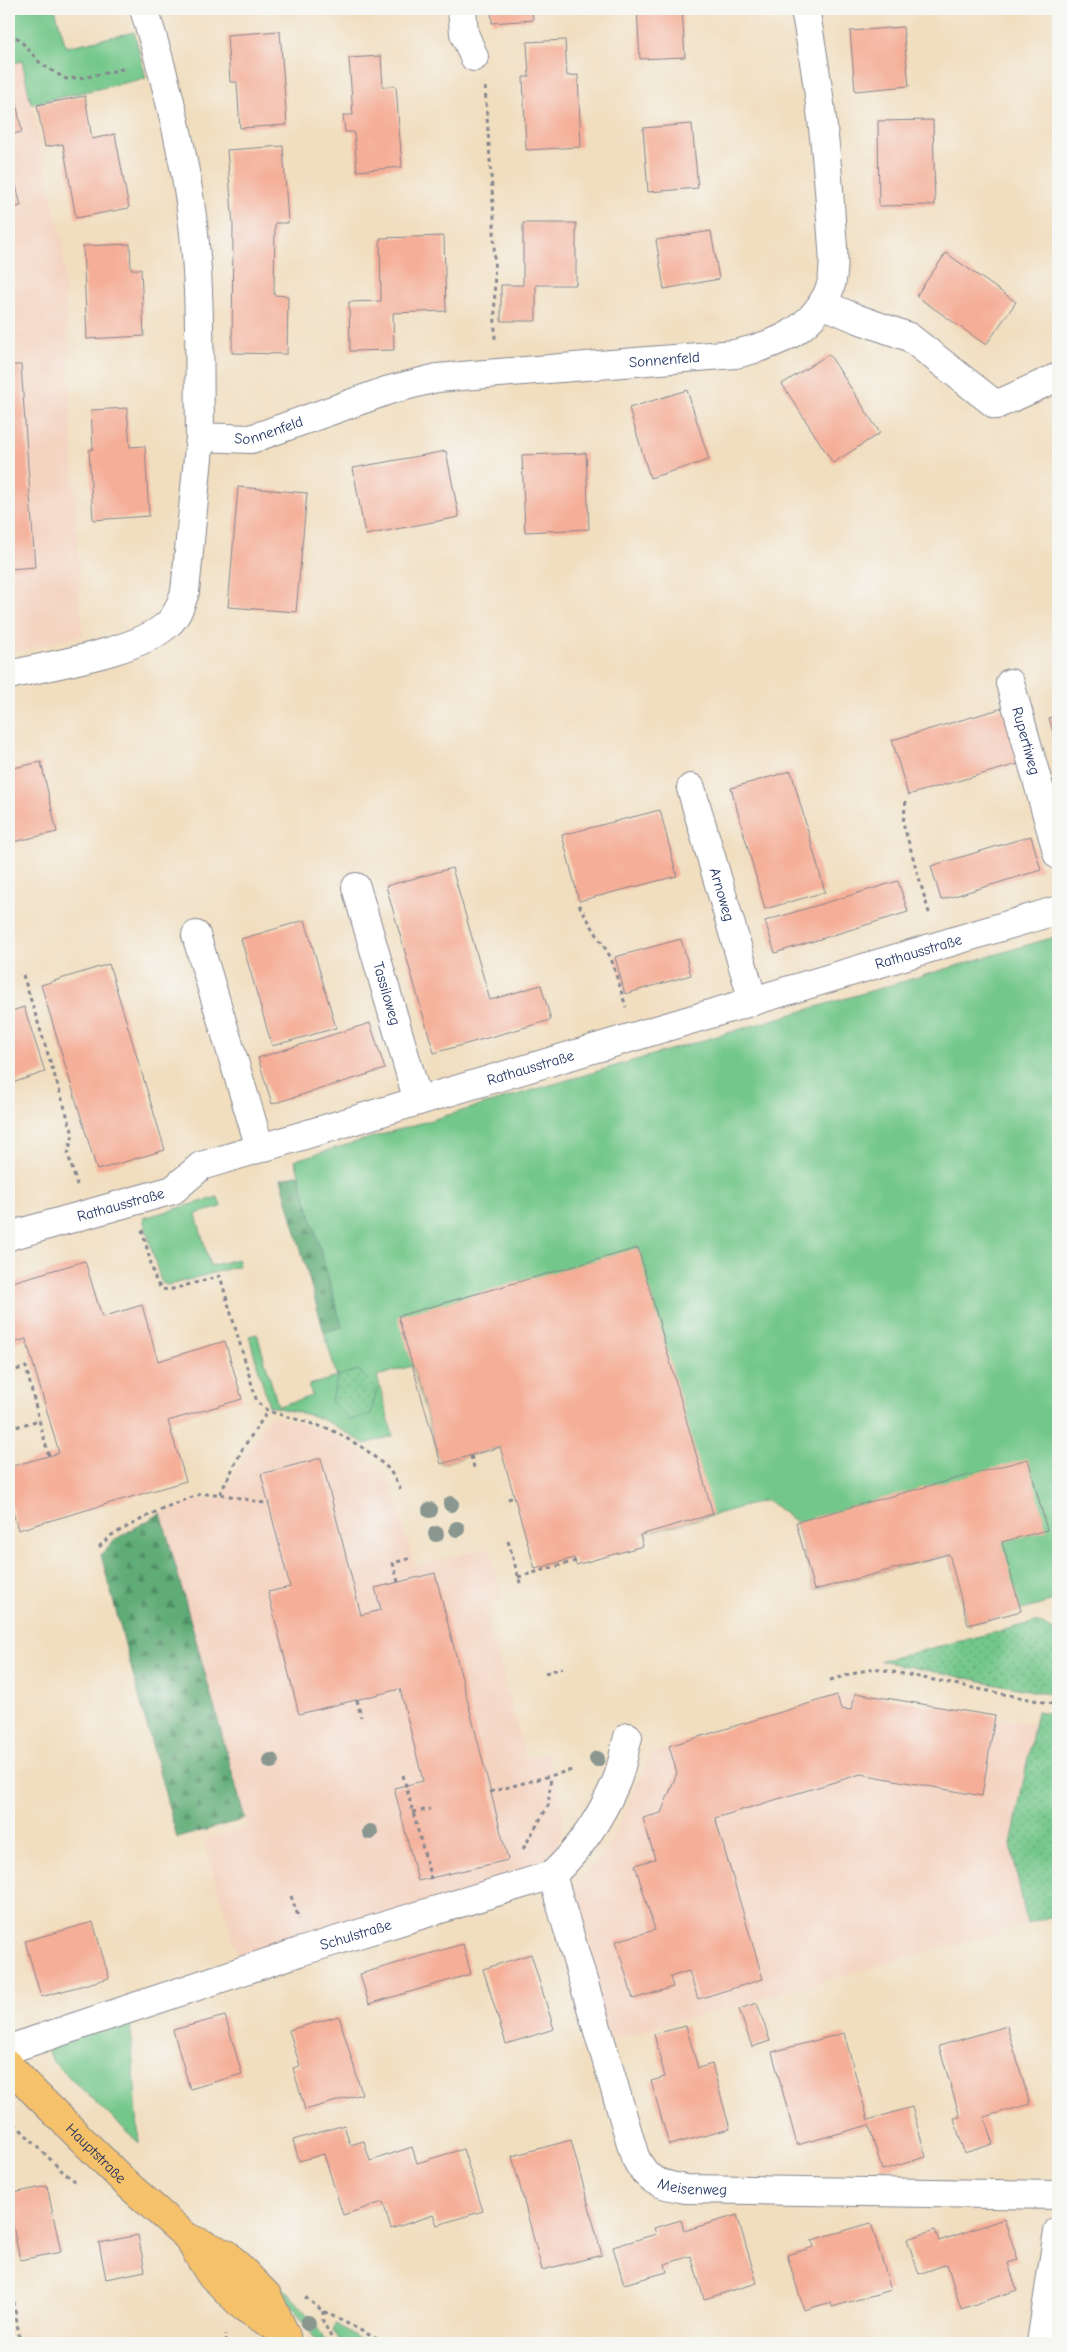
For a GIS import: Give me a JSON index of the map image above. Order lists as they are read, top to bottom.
{
  "streets": {
    "main road": ["Hauptstraße"],
    "street": [
      "Sonnenfeld",
      "Rupertiweg",
      "Arnoweg",
      "Rathausstraße",
      "Tassiloweg",
      "Schulstraße",
      "Meisenweg"
    ]
  },
  "crossings": [
    ["Arnoweg", "Rathausstraße"],
    ["Rathausstraße", "Tassiloweg"],
    ["Schulstraße", "Meisenweg"]
  ]
}
